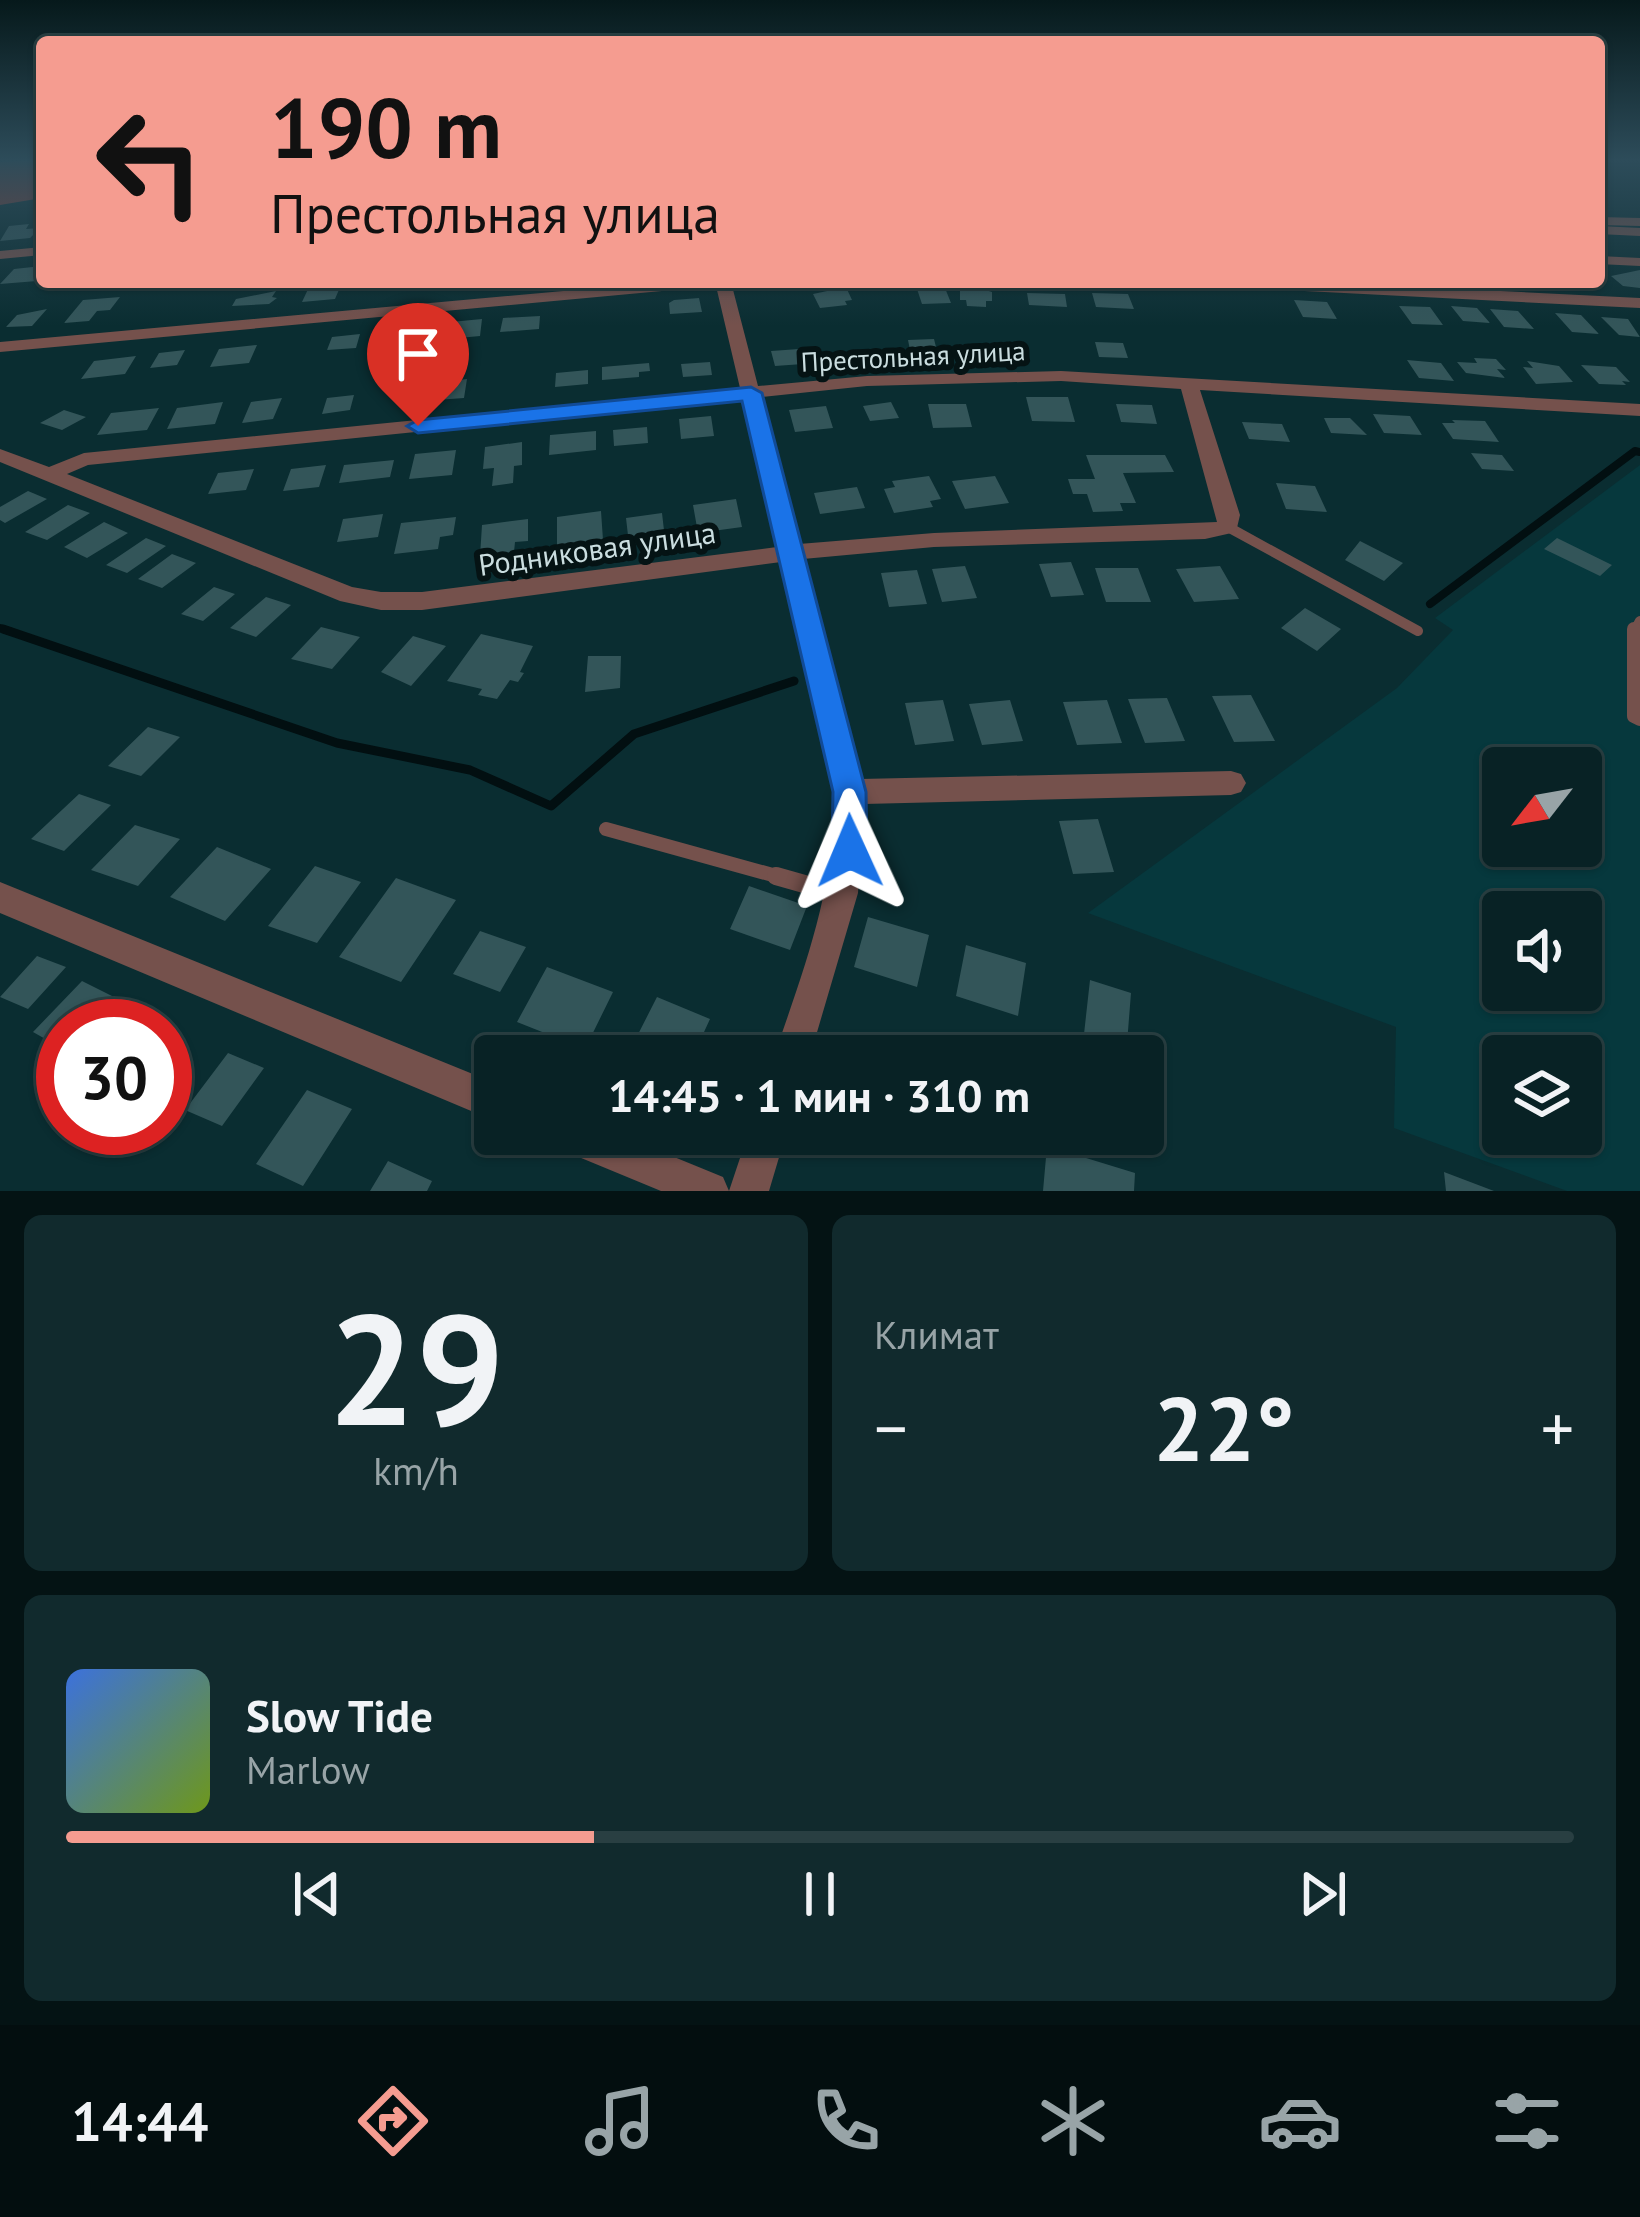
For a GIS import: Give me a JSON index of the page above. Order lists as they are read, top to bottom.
{
  "streets": {
    "street": ["Престольная улица", "Родниковая улица"]
  },
  "crossings": [
    ["Престольная улица", "Родниковая улица"]
  ],
  "north": "bottom left",
  "page": {
    "turn": ["190 m", "Престольная улица"],
    "limit": "30",
    "trip": "14:45 · 1 мин · 310 m",
    "tile": [
      ["29", "km/h"],
      "Климат"
    ],
    "heat": ["−", "22°", "+"],
    "song": ["Slow Tide", "Marlow"],
    "tabs": "14:44"
  }
}
